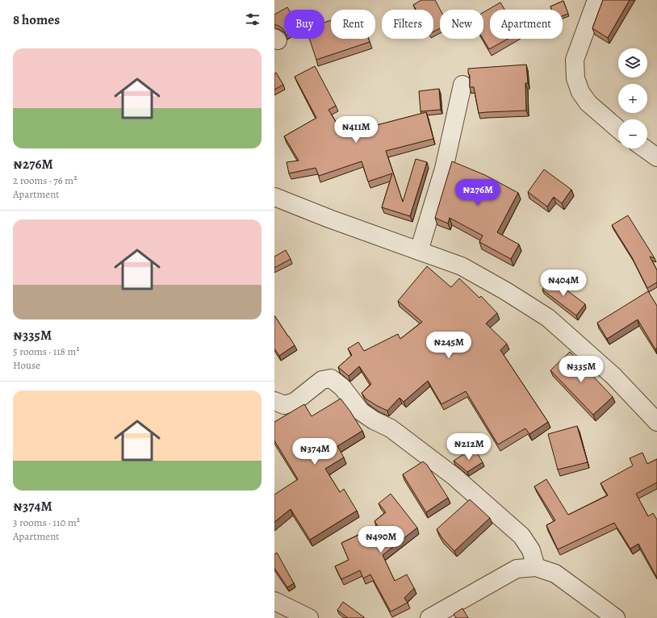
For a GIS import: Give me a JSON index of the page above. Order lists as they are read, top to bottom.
{
  "page": {
    "heading": "8 homes",
    "chip": [
      "Buy",
      "Rent",
      "Filters",
      "New",
      "Apartment"
    ],
    "list": [
      {
        "name": "₦276M",
        "note": "2 rooms · 76 m² · Apartment"
      },
      {
        "name": "₦335M",
        "note": "5 rooms · 118 m² · House"
      },
      {
        "name": "₦374M",
        "note": "3 rooms · 110 m² · Apartment"
      }
    ],
    "map_buttons": ["+", "−"],
    "price": [
      "₦411M",
      "₦276M",
      "₦404M",
      "₦245M",
      "₦335M",
      "₦212M",
      "₦374M",
      "₦490M"
    ]
  }
}
